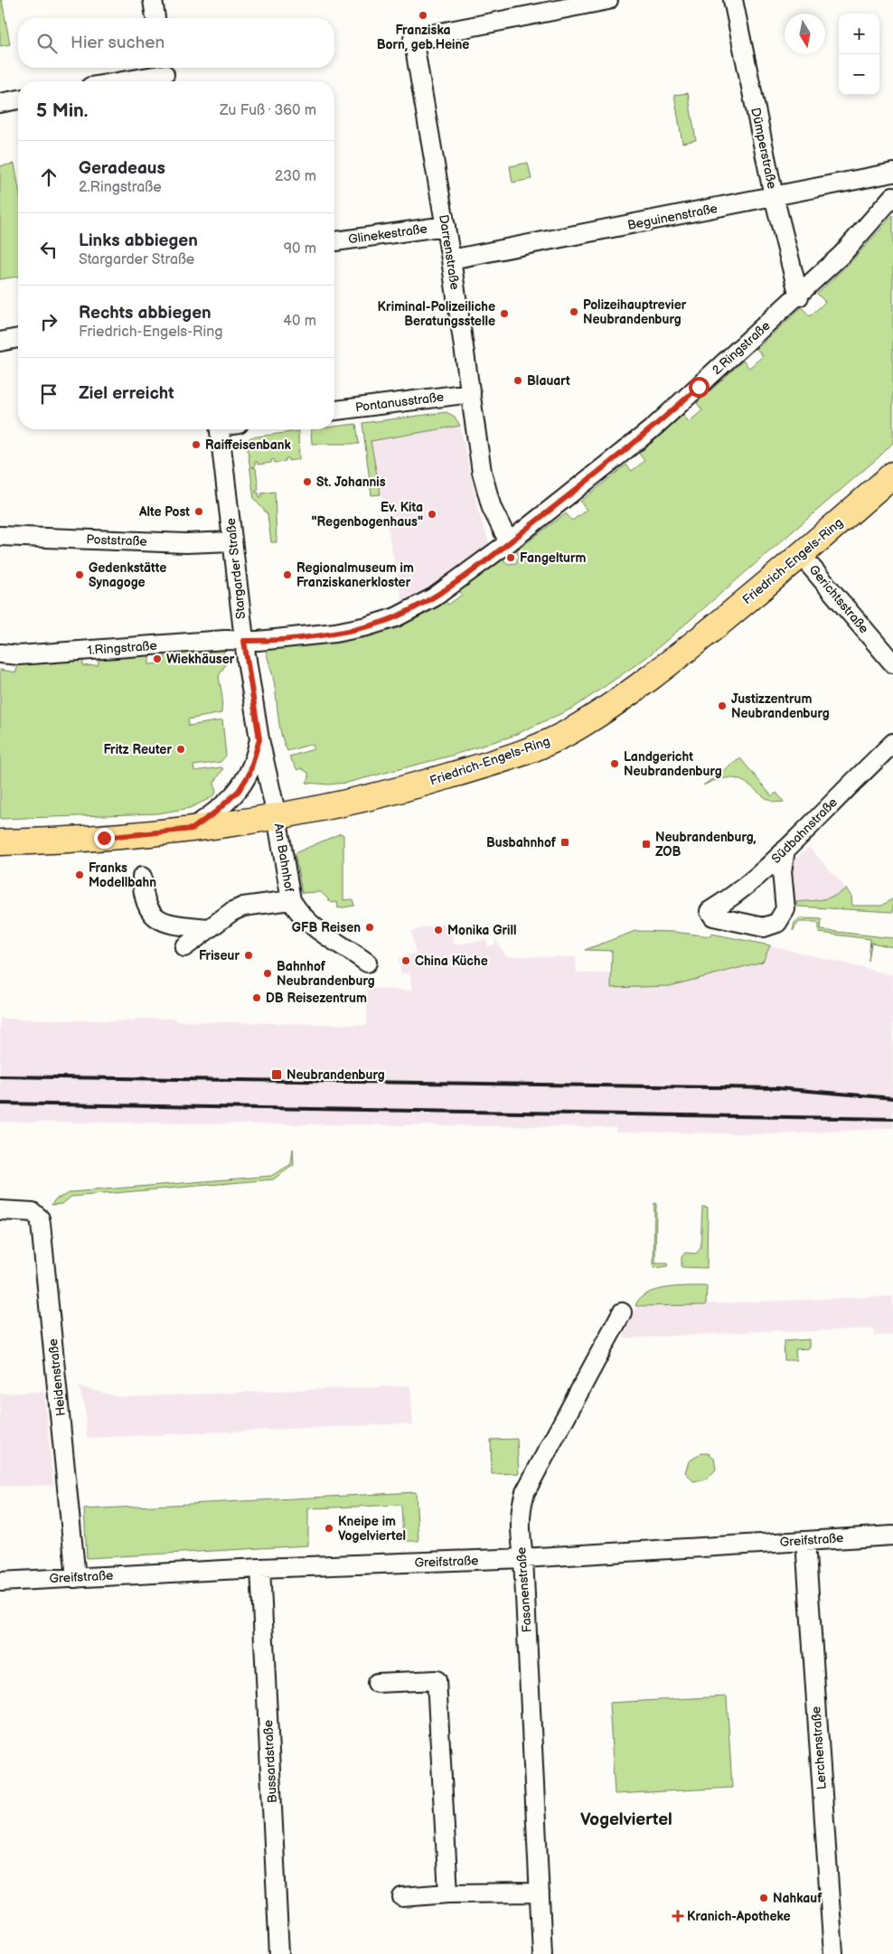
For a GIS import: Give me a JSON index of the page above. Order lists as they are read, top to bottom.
{
  "streets": {
    "main road": ["Friedrich-Engels-Ring"],
    "street": [
      "Dümperstraße",
      "Beguinenstraße",
      "Glinekestraße",
      "Darrenstraße",
      "2.Ringstraße",
      "Pontanusstraße",
      "Poststraße",
      "Stargarder Straße",
      "Gerichtsstraße",
      "1.Ringstraße",
      "Südbahnstraße",
      "Am Bahnhof",
      "Heidenstraße",
      "Greifstraße",
      "Fasanenstraße",
      "Lerchenstraße",
      "Bussardstraße"
    ]
  },
  "crossings": [
    ["Dümperstraße", "Beguinenstraße"],
    ["Dümperstraße", "2.Ringstraße"],
    ["Beguinenstraße", "Darrenstraße"],
    ["Glinekestraße", "Darrenstraße"],
    ["Darrenstraße", "2.Ringstraße"],
    ["Darrenstraße", "Pontanusstraße"],
    ["2.Ringstraße", "Stargarder Straße"],
    ["2.Ringstraße", "1.Ringstraße"],
    ["Poststraße", "Stargarder Straße"],
    ["Friedrich-Engels-Ring", "Stargarder Straße"],
    ["Friedrich-Engels-Ring", "Gerichtsstraße"],
    ["Friedrich-Engels-Ring", "Am Bahnhof"],
    ["Stargarder Straße", "1.Ringstraße"],
    ["Stargarder Straße", "Am Bahnhof"],
    ["Heidenstraße", "Greifstraße"],
    ["Greifstraße", "Fasanenstraße"],
    ["Greifstraße", "Lerchenstraße"],
    ["Greifstraße", "Bussardstraße"]
  ],
  "districts": ["Vogelviertel"],
  "places": {
    "other": [
      "Franziska Born, geb.Heine",
      "Polizeihauptrevier Neubrandenburg",
      "Kriminal-Polizeiliche Beratungsstelle",
      "Blauart",
      "Raiffeisenbank",
      "St. Johannis",
      "Alte Post",
      "Ev. Kita \"Regenbogenhaus\"",
      "Fangelturm",
      "Gedenkstätte Synagoge",
      "Regionalmuseum im Franziskanerkloster",
      "Wiekhäuser",
      "Justizzentrum Neubrandenburg",
      "Fritz Reuter",
      "Landgericht Neubrandenburg",
      "Franks Modellbahn",
      "GFB Reisen",
      "Monika Grill",
      "Friseur",
      "China Küche",
      "Bahnhof Neubrandenburg",
      "DB Reisezentrum",
      "Kneipe im Vogelviertel",
      "Nahkauf"
    ],
    "transit": ["Busbahnhof", "Neubrandenburg, ZOB", "Neubrandenburg"],
    "health": ["Kranich-Apotheke"]
  },
  "north": "bottom",
  "page": {
    "map_buttons": ["+", "−"],
    "search": "Hier suchen",
    "heading": ["5 Min.", "Zu Fuß · 360 m"],
    "list": [
      ["Geradeaus", "2.Ringstraße", "230 m"],
      ["Links abbiegen", "Stargarder Straße", "90 m"],
      ["Rechts abbiegen", "Friedrich-Engels-Ring", "40 m"],
      "Ziel erreicht"
    ]
  }
}
